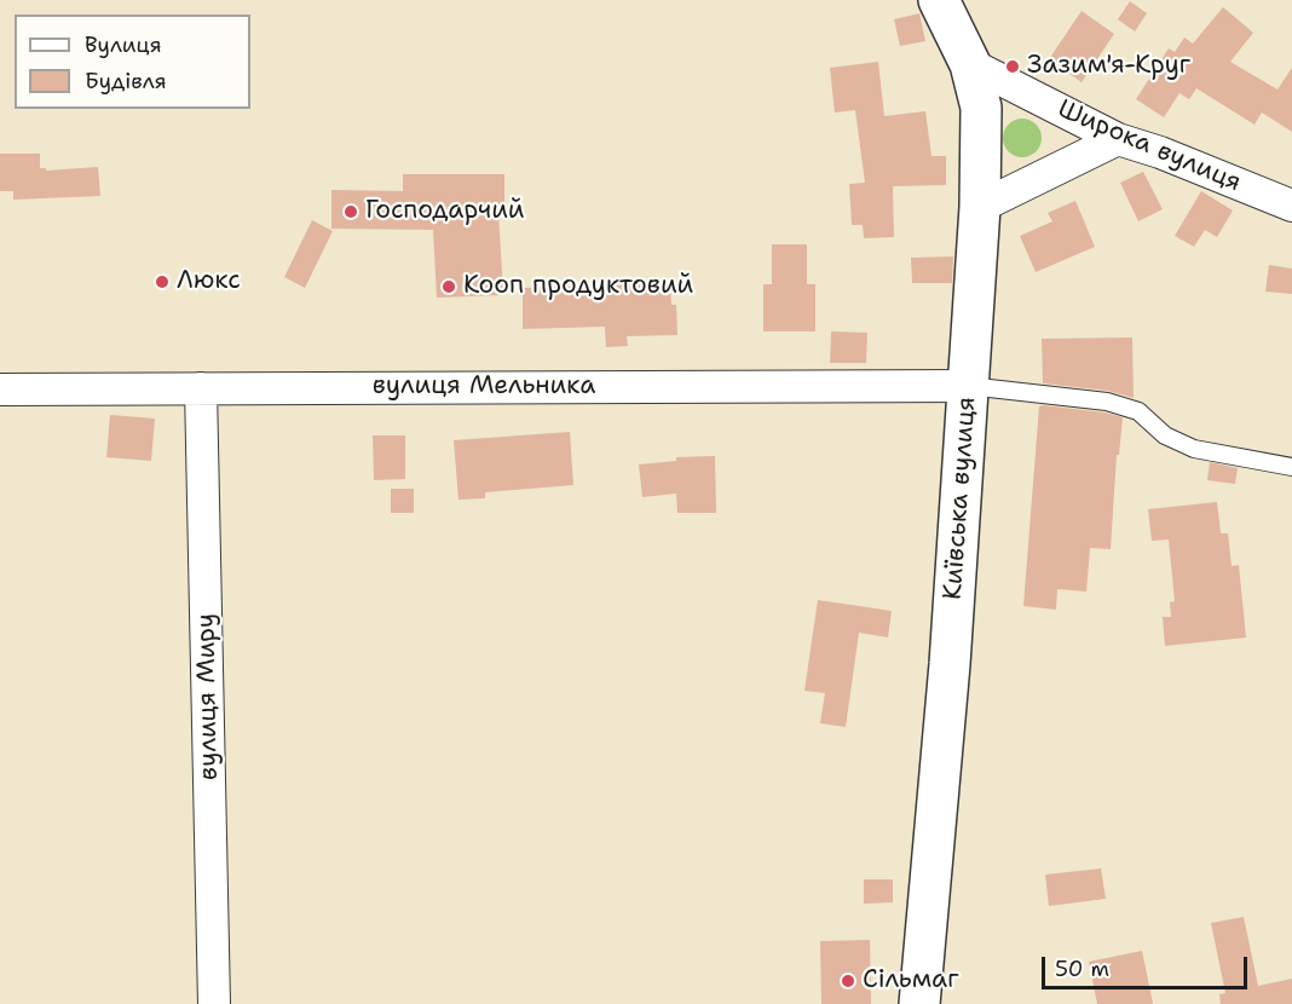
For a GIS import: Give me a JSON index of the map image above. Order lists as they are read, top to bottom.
{
  "streets": {
    "street": [
      "Широка вулиця",
      "вулиця Мельника",
      "Київська вулиця",
      "вулиця Миру"
    ]
  },
  "crossings": [
    ["Широка вулиця", "Київська вулиця"],
    ["вулиця Мельника", "Київська вулиця"],
    ["вулиця Мельника", "вулиця Миру"]
  ],
  "places": [
    "Зазим'я-Круг",
    "Господарчий",
    "Люкс",
    "Кооп продуктовий",
    "Сільмаг"
  ],
  "legend": ["Вулиця", "Будівля"],
  "scale_bar": "50 m"
}
